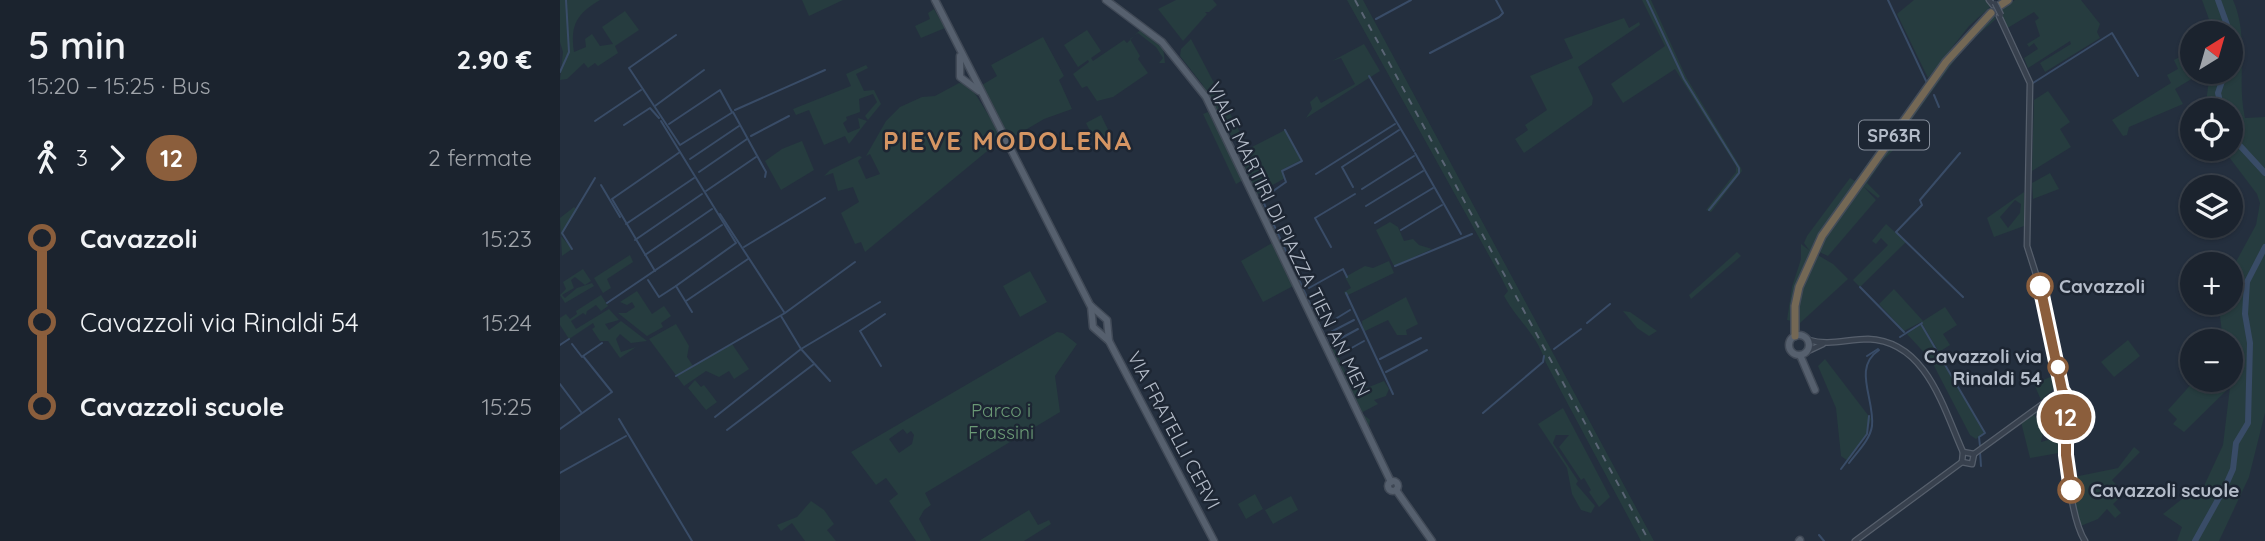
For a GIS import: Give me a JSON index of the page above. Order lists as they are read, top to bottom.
{
  "streets": {
    "highway": ["SP63R"],
    "main road": ["VIALE MARTIRI DI PIAZZA TIEN AN MEN", "VIA FRATELLI CERVI"]
  },
  "districts": ["PIEVE MODOLENA"],
  "parks": ["Parco i Frassini"],
  "places": ["Cavazzoli", "Cavazzoli via Rinaldi 54", "Cavazzoli scuole"],
  "lines": ["bus line 12"],
  "north": "top right",
  "page": {
    "heading": ["5 min", "15:20 – 15:25 · Bus", "2.90 €"],
    "on_map": "12",
    "map_buttons": ["+", "−"],
    "legs": ["3", "12", "2 fermate"],
    "list": [
      {
        "name": "Cavazzoli",
        "value": "15:23"
      },
      {
        "name": "Cavazzoli via Rinaldi 54",
        "value": "15:24"
      },
      {
        "name": "Cavazzoli scuole",
        "value": "15:25"
      }
    ]
  }
}
